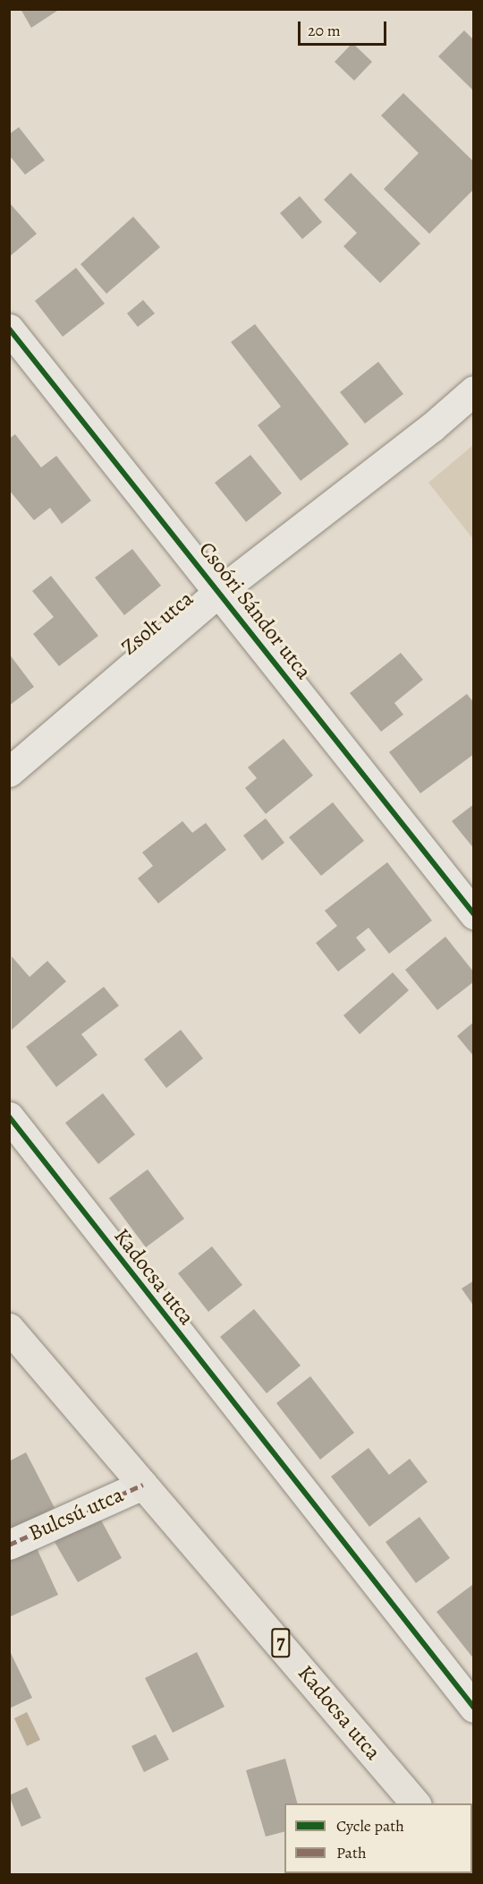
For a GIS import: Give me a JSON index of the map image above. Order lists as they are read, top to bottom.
{
  "streets": {
    "main road": ["Kadocsa utca", "7"],
    "street": ["Csoóri Sándor utca", "Zsolt utca", "Bulcsú utca"]
  },
  "crossings": [
    ["Csoóri Sándor utca", "Zsolt utca"],
    ["Kadocsa utca", "Bulcsú utca"]
  ],
  "legend": ["Cycle path", "Path"],
  "scale_bar": "20 m"
}
